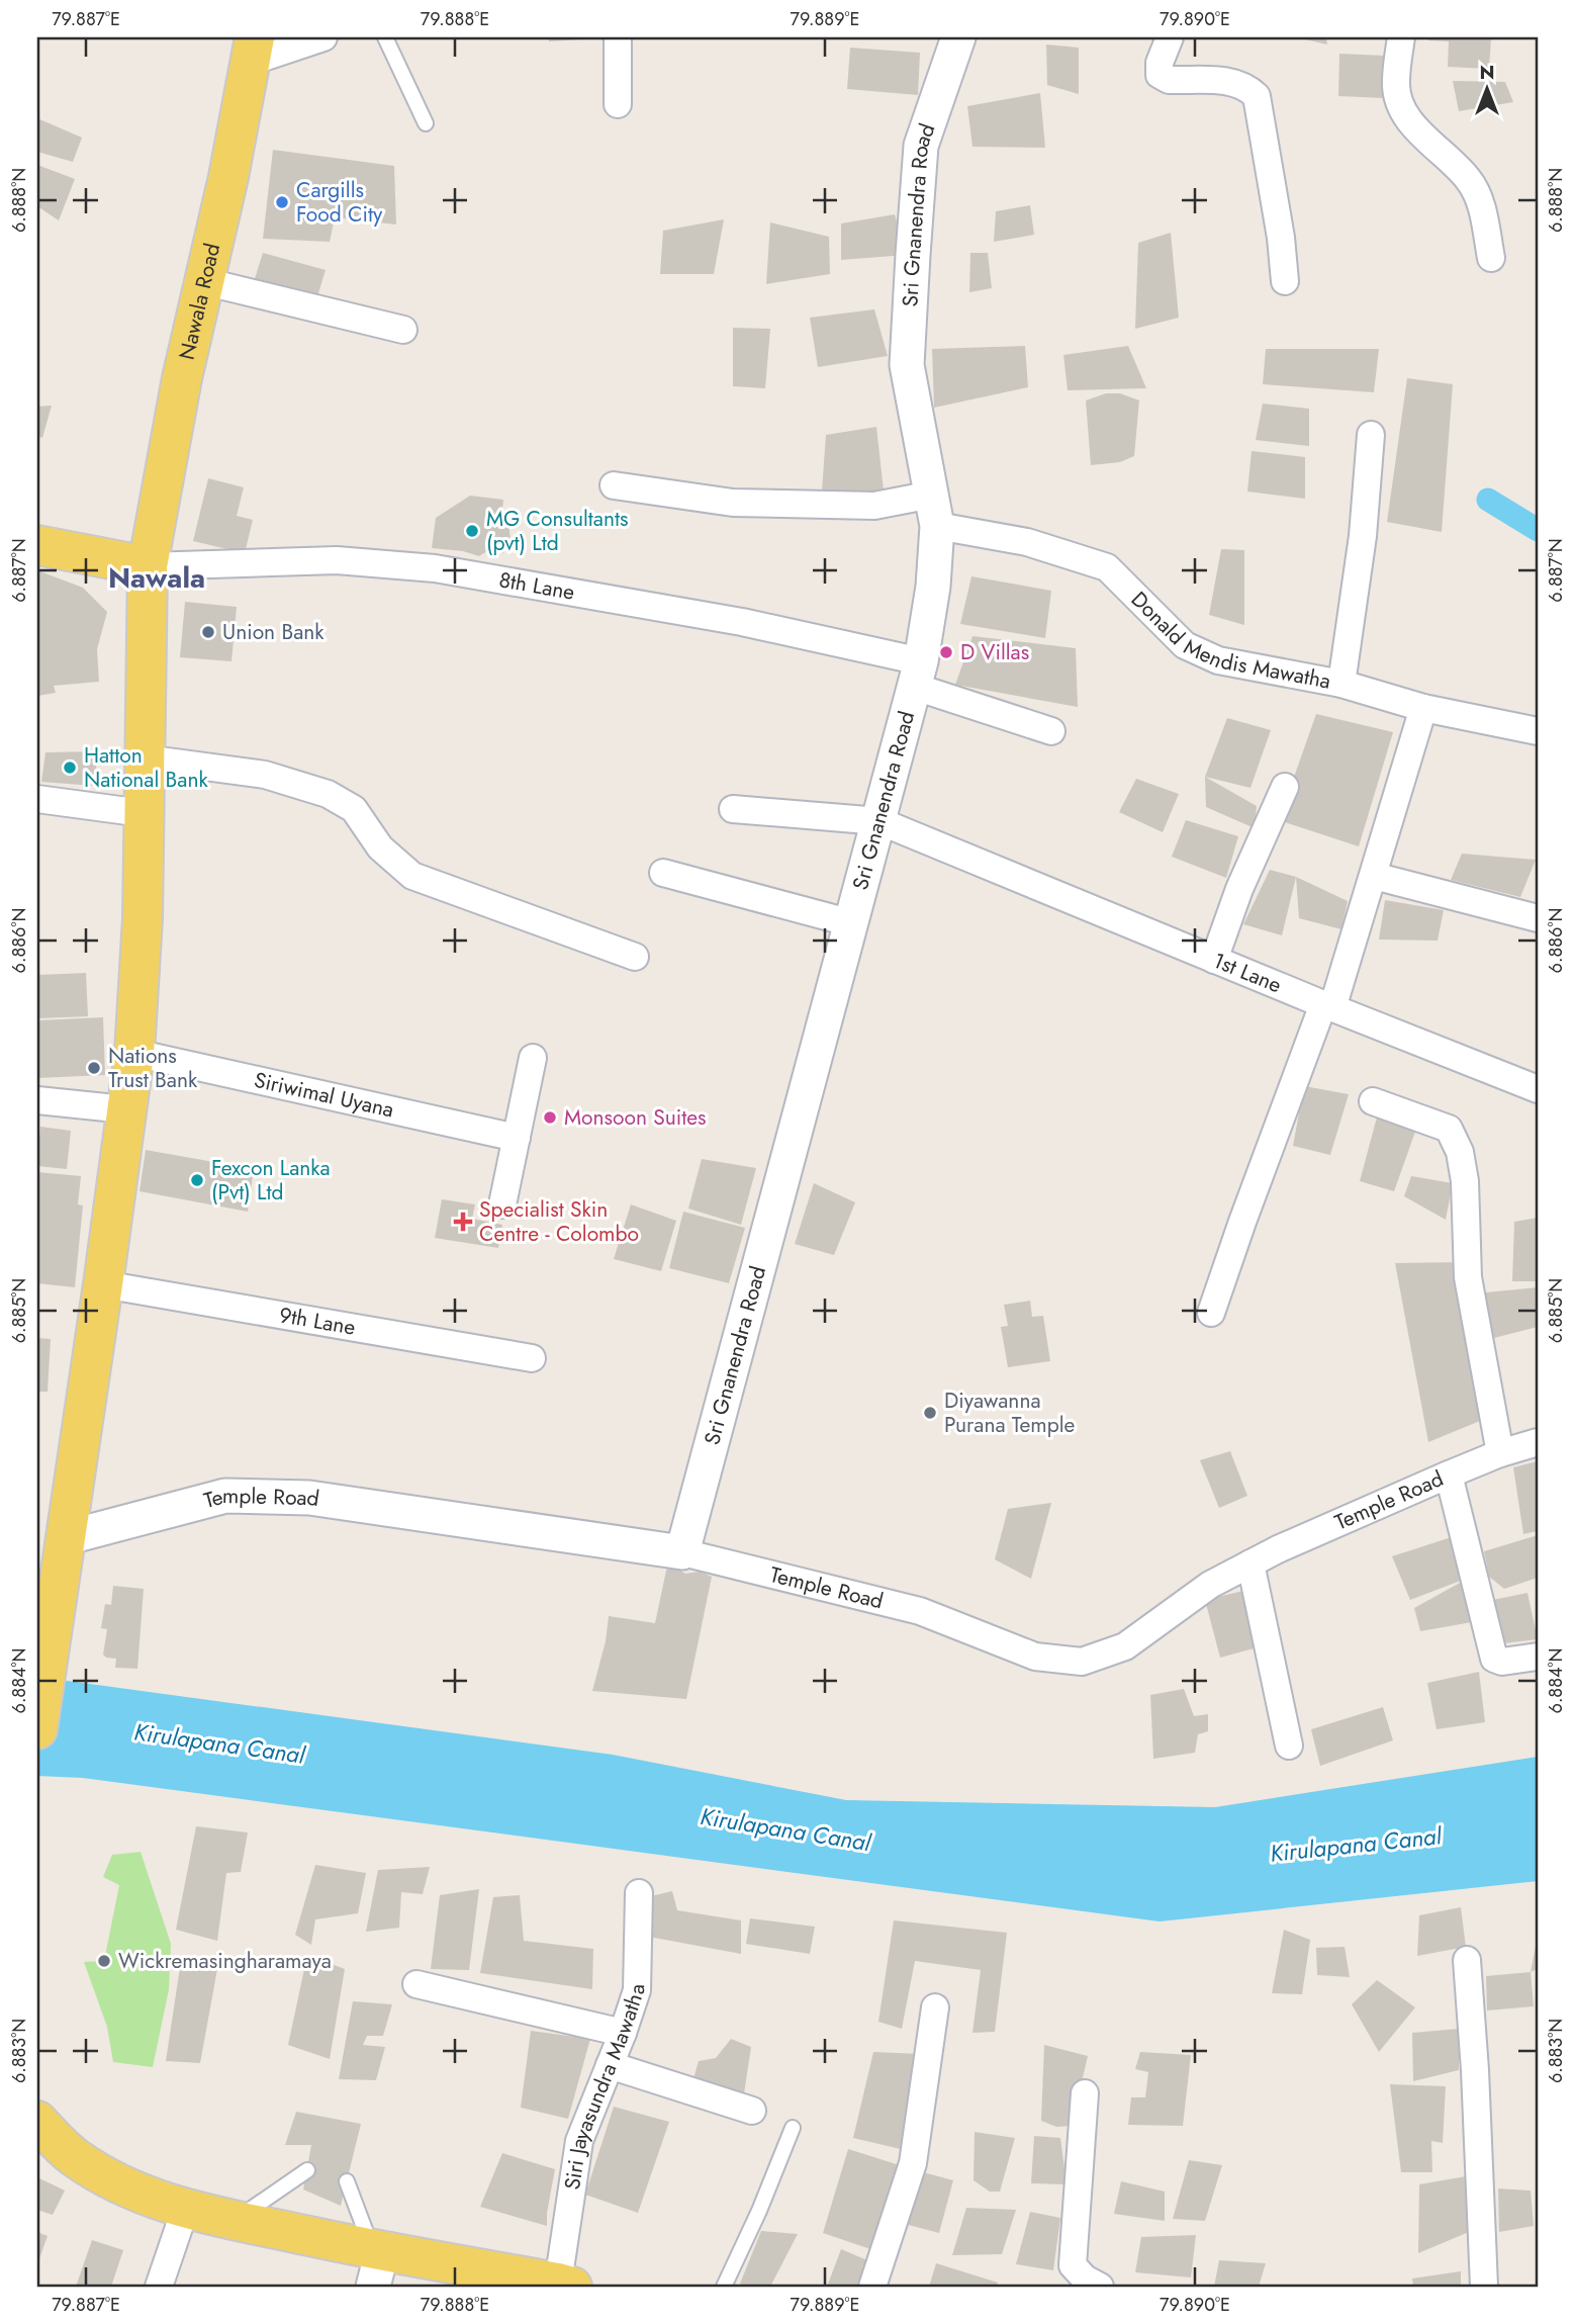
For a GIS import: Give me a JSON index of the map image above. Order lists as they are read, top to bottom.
{
  "streets": {
    "main road": ["Nawala Road"],
    "street": [
      "Sri Gnanendra Road",
      "8th Lane",
      "Donald Mendis Mawatha",
      "1st Lane",
      "Siriwimal Uyana",
      "9th Lane",
      "Temple Road",
      "Siri Jayasundra Mawatha"
    ]
  },
  "crossings": [
    ["Sri Gnanendra Road", "8th Lane"],
    ["Sri Gnanendra Road", "Donald Mendis Mawatha"],
    ["Sri Gnanendra Road", "1st Lane"],
    ["Sri Gnanendra Road", "Temple Road"],
    ["Nawala Road", "8th Lane"],
    ["Nawala Road", "Siriwimal Uyana"],
    ["Nawala Road", "9th Lane"],
    ["Nawala Road", "Temple Road"]
  ],
  "districts": ["Nawala"],
  "water": ["Kirulapana Canal"],
  "places": {
    "other": [
      "Cargills Food City",
      "MG Consultants (pvt) Ltd",
      "Union Bank",
      "D Villas",
      "Hatton National Bank",
      "Nations Trust Bank",
      "Monsoon Suites",
      "Fexcon Lanka (Pvt) Ltd",
      "Diyawanna Purana Temple",
      "Wickremasingharamaya"
    ],
    "health": ["Specialist Skin Centre - Colombo"]
  },
  "north": "top",
  "coordinates": [
    "79.887°E",
    "79.888°E",
    "79.889°E",
    "79.890°E",
    "6.888°N",
    "6.887°N",
    "6.886°N",
    "6.885°N",
    "6.884°N",
    "6.883°N"
  ]
}
